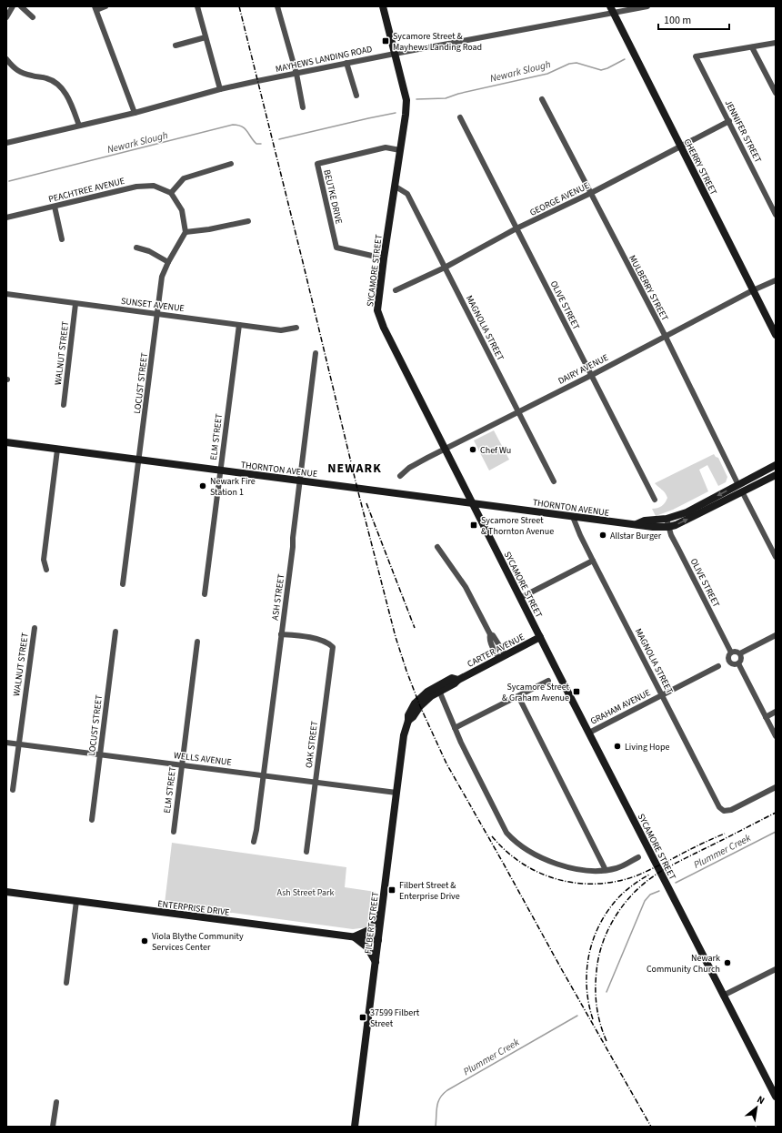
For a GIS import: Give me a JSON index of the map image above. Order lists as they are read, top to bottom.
{
  "streets": {
    "street": [
      "MAYHEWS LANDING ROAD",
      "JENNIFER STREET",
      "CHERRY STREET",
      "PEACHTREE AVENUE",
      "BEUTKE DRIVE",
      "GEORGE AVENUE",
      "SYCAMORE STREET",
      "MULBERRY STREET",
      "SUNSET AVENUE",
      "OLIVE STREET",
      "MAGNOLIA STREET",
      "WALNUT STREET",
      "DAIRY AVENUE",
      "LOCUST STREET",
      "ELM STREET",
      "THORNTON AVENUE",
      "ASH STREET",
      "CARTER AVENUE",
      "GRAHAM AVENUE",
      "OAK STREET",
      "WELLS AVENUE",
      "ENTERPRISE DRIVE",
      "FILBERT STREET"
    ]
  },
  "crossings": [
    ["MAYHEWS LANDING ROAD", "CHERRY STREET"],
    ["MAYHEWS LANDING ROAD", "SYCAMORE STREET"],
    ["JENNIFER STREET", "GEORGE AVENUE"],
    ["CHERRY STREET", "GEORGE AVENUE"],
    ["CHERRY STREET", "DAIRY AVENUE"],
    ["BEUTKE DRIVE", "SYCAMORE STREET"],
    ["GEORGE AVENUE", "MULBERRY STREET"],
    ["GEORGE AVENUE", "OLIVE STREET"],
    ["GEORGE AVENUE", "MAGNOLIA STREET"],
    ["SYCAMORE STREET", "MAGNOLIA STREET"],
    ["SYCAMORE STREET", "DAIRY AVENUE"],
    ["SYCAMORE STREET", "THORNTON AVENUE"],
    ["SYCAMORE STREET", "CARTER AVENUE"],
    ["SYCAMORE STREET", "GRAHAM AVENUE"],
    ["MULBERRY STREET", "DAIRY AVENUE"],
    ["MULBERRY STREET", "THORNTON AVENUE"],
    ["SUNSET AVENUE", "WALNUT STREET"],
    ["SUNSET AVENUE", "LOCUST STREET"],
    ["SUNSET AVENUE", "ELM STREET"],
    ["OLIVE STREET", "DAIRY AVENUE"],
    ["OLIVE STREET", "THORNTON AVENUE"],
    ["MAGNOLIA STREET", "DAIRY AVENUE"],
    ["MAGNOLIA STREET", "THORNTON AVENUE"],
    ["MAGNOLIA STREET", "GRAHAM AVENUE"],
    ["WALNUT STREET", "WELLS AVENUE"],
    ["LOCUST STREET", "THORNTON AVENUE"],
    ["LOCUST STREET", "WELLS AVENUE"],
    ["ELM STREET", "THORNTON AVENUE"],
    ["ELM STREET", "WELLS AVENUE"],
    ["THORNTON AVENUE", "ASH STREET"],
    ["ASH STREET", "OAK STREET"],
    ["ASH STREET", "WELLS AVENUE"],
    ["CARTER AVENUE", "FILBERT STREET"],
    ["OAK STREET", "WELLS AVENUE"],
    ["WELLS AVENUE", "FILBERT STREET"],
    ["ENTERPRISE DRIVE", "FILBERT STREET"]
  ],
  "districts": ["NEWARK"],
  "water": ["Newark Slough", "Plummer Creek"],
  "parks": ["Ash Street Park"],
  "places": {
    "transit": [
      "Sycamore Street & Mayhews Landing Road",
      "Sycamore Street & Thornton Avenue",
      "Sycamore Street & Graham Avenue",
      "Filbert Street & Enterprise Drive",
      "37599 Filbert Street"
    ],
    "other": [
      "Chef Wu",
      "Newark Fire Station 1",
      "Allstar Burger",
      "Living Hope",
      "Viola Blythe Community Services Center",
      "Newark Community Church"
    ]
  },
  "scale_bar": "100 m",
  "north": "top right"
}
